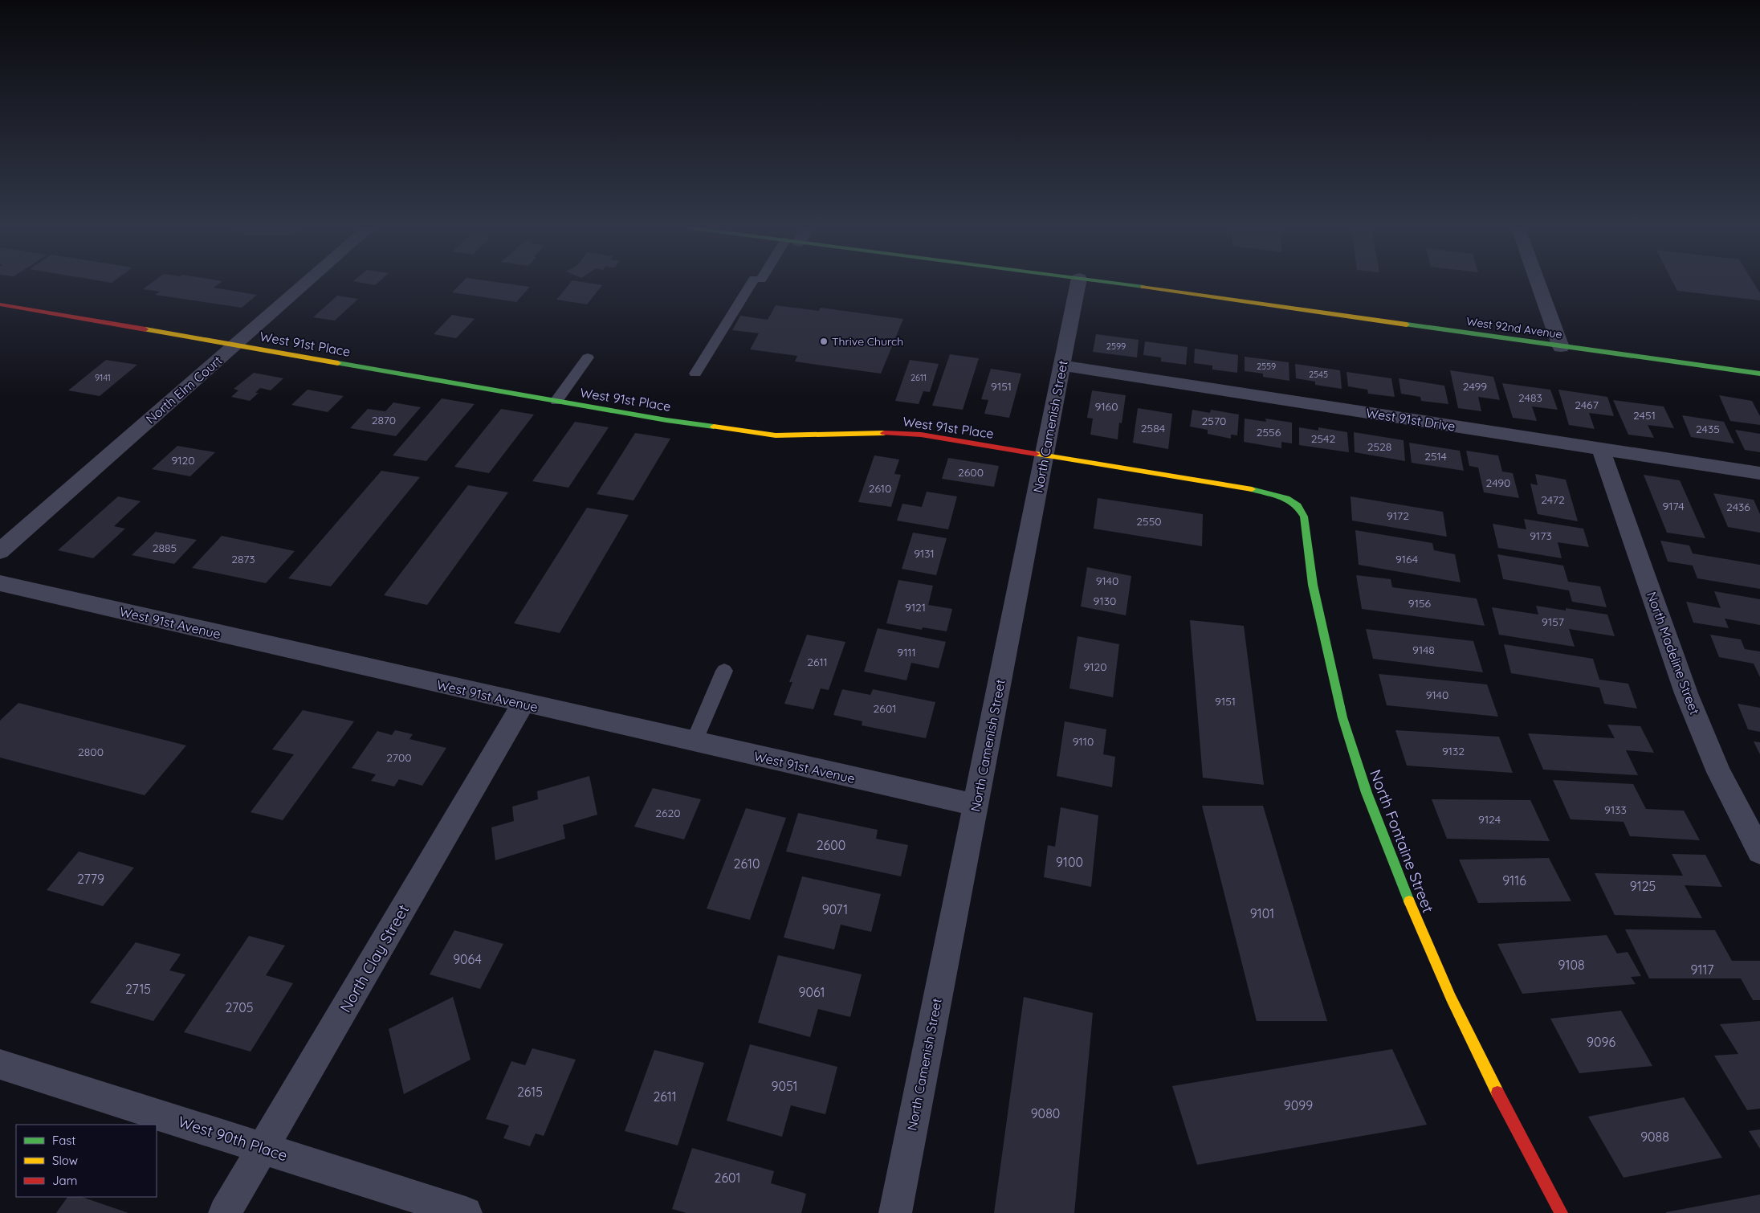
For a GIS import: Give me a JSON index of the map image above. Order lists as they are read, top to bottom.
{
  "streets": {
    "street": [
      "West 92nd Avenue",
      "West 91st Place",
      "North Elm Court",
      "West 91st Drive",
      "North Camenish Street",
      "West 91st Avenue",
      "North Madeline Street",
      "North Fontaine Street",
      "North Clay Street",
      "West 90th Place"
    ]
  },
  "crossings": [
    ["West 91st Place", "North Elm Court"],
    ["West 91st Place", "North Camenish Street"],
    ["West 91st Place", "North Fontaine Street"],
    ["West 91st Drive", "North Camenish Street"],
    ["West 91st Drive", "North Madeline Street"],
    ["North Camenish Street", "West 91st Avenue"],
    ["West 91st Avenue", "North Clay Street"],
    ["North Clay Street", "West 90th Place"]
  ],
  "places": ["Thrive Church"],
  "house_numbers": [
    "2599",
    "2559",
    "2545",
    "9141",
    "2611",
    "9151",
    "2499",
    "2483",
    "2467",
    "9160",
    "2451",
    "2870",
    "2570",
    "2584",
    "2435",
    "2556",
    "2542",
    "2528",
    "2514",
    "9120",
    "2600",
    "2490",
    "2610",
    "2472",
    "9174",
    "2436",
    "9172",
    "2550",
    "9173",
    "2885",
    "9131",
    "2873",
    "9164",
    "9140",
    "9130",
    "9156",
    "9121",
    "9157",
    "9148",
    "9111",
    "2611",
    "9120",
    "9140",
    "9151",
    "2601",
    "9110",
    "9132",
    "2800",
    "2700",
    "9133",
    "2620",
    "9124",
    "2600",
    "9100",
    "2610",
    "2779",
    "9116",
    "9125",
    "9071",
    "9101",
    "9064",
    "9108",
    "9117",
    "2715",
    "9061",
    "2705",
    "9096",
    "9051",
    "2615",
    "2611",
    "9099",
    "9080",
    "9088",
    "2601"
  ],
  "legend": ["Fast", "Slow", "Jam"]
}
